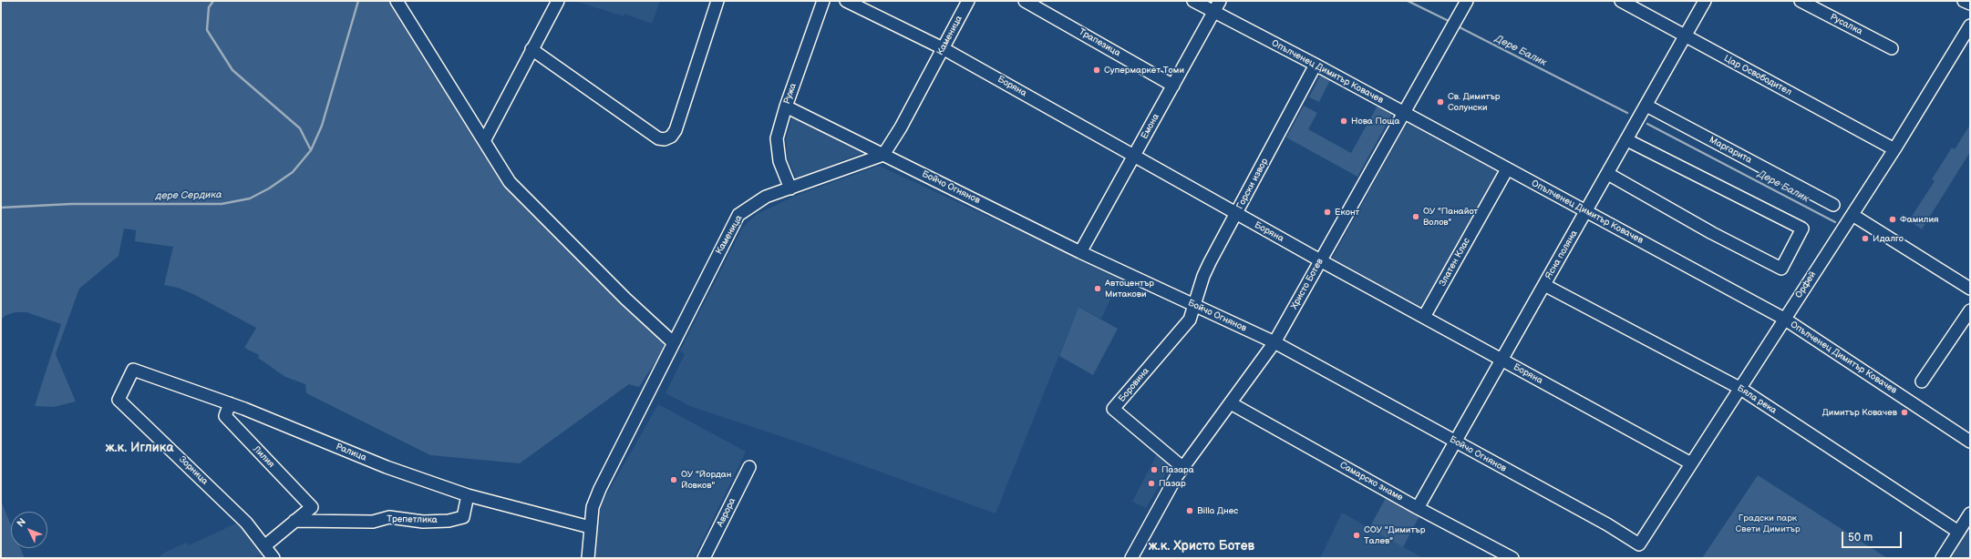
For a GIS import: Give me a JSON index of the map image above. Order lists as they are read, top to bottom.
{
  "streets": {
    "street": [
      "Русалка",
      "Каменица",
      "Трапезица",
      "Опълченец Димитър Ковачев",
      "Цар Освободител",
      "Боряна",
      "Ружа",
      "Емона",
      "Маргарита",
      "Горски извор",
      "Бойчо Огнянов",
      "Ясна поляна",
      "Златен Клас",
      "Христо Ботев",
      "Орфей",
      "Боровина",
      "Бяла река",
      "Ралица",
      "Лилия",
      "Зорница",
      "Самарско знаме",
      "Аврора",
      "Трепетлика"
    ]
  },
  "crossings": [
    ["Каменица", "Боряна"],
    ["Каменица", "Ружа"],
    ["Каменица", "Бойчо Огнянов"],
    ["Каменица", "Ралица"],
    ["Трапезица", "Емона"],
    ["Опълченец Димитър Ковачев", "Емона"],
    ["Опълченец Димитър Ковачев", "Горски извор"],
    ["Опълченец Димитър Ковачев", "Ясна поляна"],
    ["Опълченец Димитър Ковачев", "Златен Клас"],
    ["Опълченец Димитър Ковачев", "Христо Ботев"],
    ["Опълченец Димитър Ковачев", "Орфей"],
    ["Цар Освободител", "Ясна поляна"],
    ["Цар Освободител", "Орфей"],
    ["Боряна", "Емона"],
    ["Боряна", "Горски извор"],
    ["Боряна", "Ясна поляна"],
    ["Боряна", "Златен Клас"],
    ["Боряна", "Христо Ботев"],
    ["Боряна", "Орфей"],
    ["Ружа", "Бойчо Огнянов"],
    ["Емона", "Бойчо Огнянов"],
    ["Маргарита", "Ясна поляна"],
    ["Горски извор", "Бойчо Огнянов"],
    ["Горски извор", "Боровина"],
    ["Бойчо Огнянов", "Ясна поляна"],
    ["Бойчо Огнянов", "Христо Ботев"],
    ["Бойчо Огнянов", "Орфей"],
    ["Бойчо Огнянов", "Боровина"],
    ["Ясна поляна", "Бяла река"],
    ["Ясна поляна", "Самарско знаме"],
    ["Христо Ботев", "Боровина"],
    ["Христо Ботев", "Самарско знаме"],
    ["Орфей", "Бяла река"],
    ["Ралица", "Лилия"],
    ["Ралица", "Зорница"],
    ["Ралица", "Трепетлика"],
    ["Лилия", "Трепетлика"]
  ],
  "districts": ["ж.к. Иглика", "ж.к. Христо Ботев"],
  "water": ["Дере Балик", "дере Сердика"],
  "parks": ["Градски парк Свети Димитър"],
  "places": [
    "Супермаркет Томи",
    "Св. Димитър Солунски",
    "Нова Поща",
    "Еконт",
    "ОУ \"Панайот Волов\"",
    "Фамилия",
    "Идалго",
    "Автоцентър Митакови",
    "Димитър Ковачев",
    "Пазара",
    "ОУ \"Йордан Йовков\"",
    "Пазар",
    "Billa Днес",
    "СОУ \"Димитър Талев\""
  ],
  "scale_bar": "50 m",
  "north": "top left"
}
